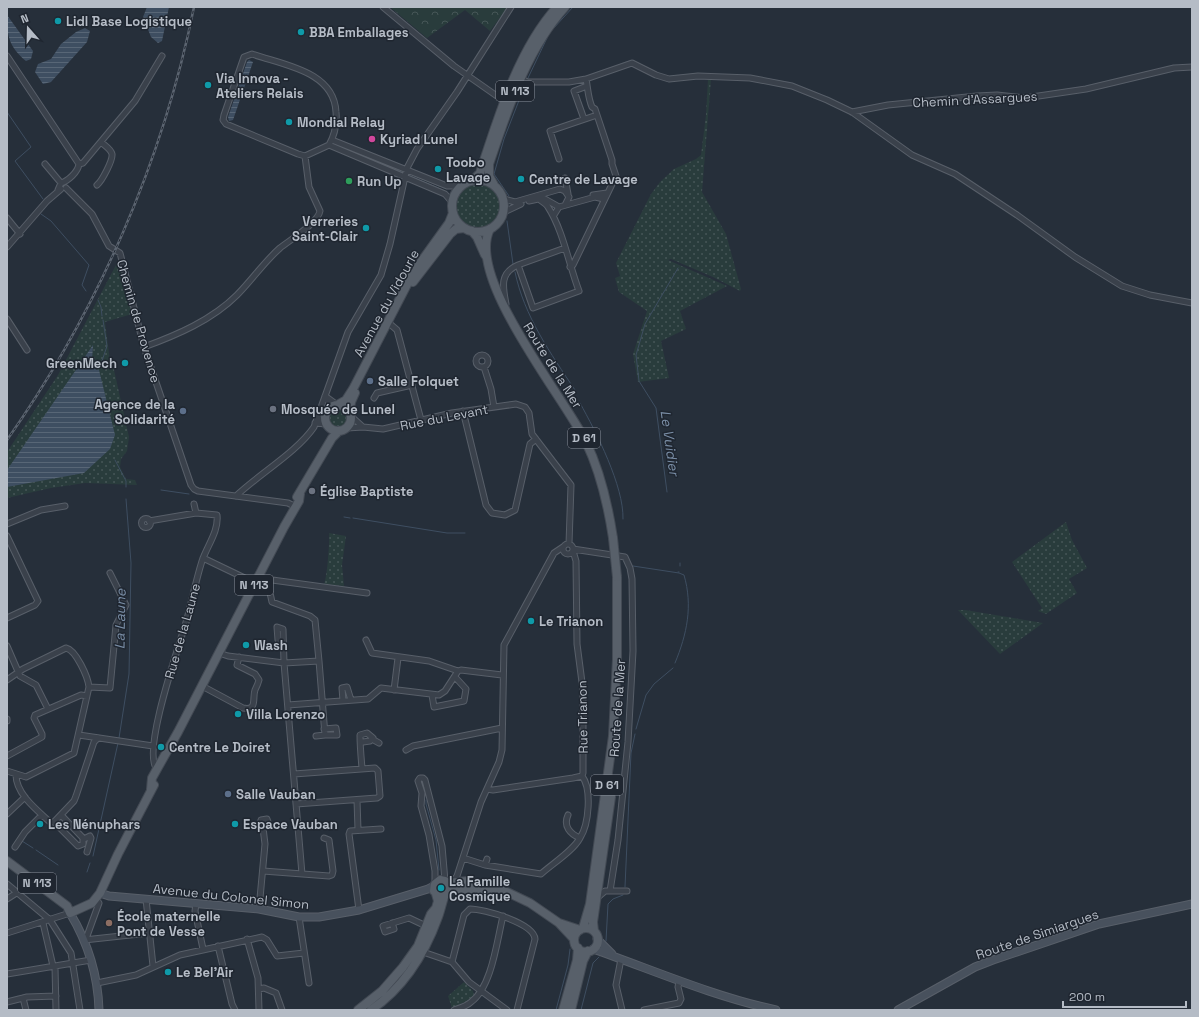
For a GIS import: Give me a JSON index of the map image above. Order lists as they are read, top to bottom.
{
  "streets": {
    "main road": [
      "N 113",
      "Avenue du Vidourle",
      "Route de la Mer",
      "D 61",
      "Avenue du Colonel Simon",
      "Route de Simiargues"
    ],
    "street": [
      "Chemin d'Assargues",
      "Chemin de Provence",
      "Rue du Levant",
      "Rue de la Laune",
      "Rue Trianon"
    ]
  },
  "crossings": [
    ["N 113", "Avenue du Vidourle"],
    ["N 113", "Chemin de Provence"],
    ["N 113", "Route de la Mer"],
    ["N 113", "Rue de la Laune"],
    ["N 113", "Avenue du Colonel Simon"],
    ["Avenue du Vidourle", "Route de la Mer"],
    ["Avenue du Vidourle", "Rue du Levant"],
    ["Route de la Mer", "Rue Trianon"],
    ["Route de la Mer", "Avenue du Colonel Simon"]
  ],
  "water": ["Le Vuidier", "La Laune"],
  "places": [
    "Lidl Base Logistique",
    "BBA Emballages",
    "Via Innova - Ateliers Relais",
    "Mondial Relay",
    "Kyriad Lunel",
    "Toobo Lavage",
    "Centre de Lavage",
    "Run Up",
    "Verreries Saint-Clair",
    "GreenMech",
    "Salle Folquet",
    "Mosquée de Lunel",
    "Agence de la Solidarité",
    "Église Baptiste",
    "Le Trianon",
    "Wash",
    "Villa Lorenzo",
    "Centre Le Doiret",
    "Salle Vauban",
    "Les Nénuphars",
    "Espace Vauban",
    "La Famille Cosmique",
    "École maternelle Pont de Vesse",
    "Le Bel'Air"
  ],
  "scale_bar": "200 m",
  "north": "top"
}
